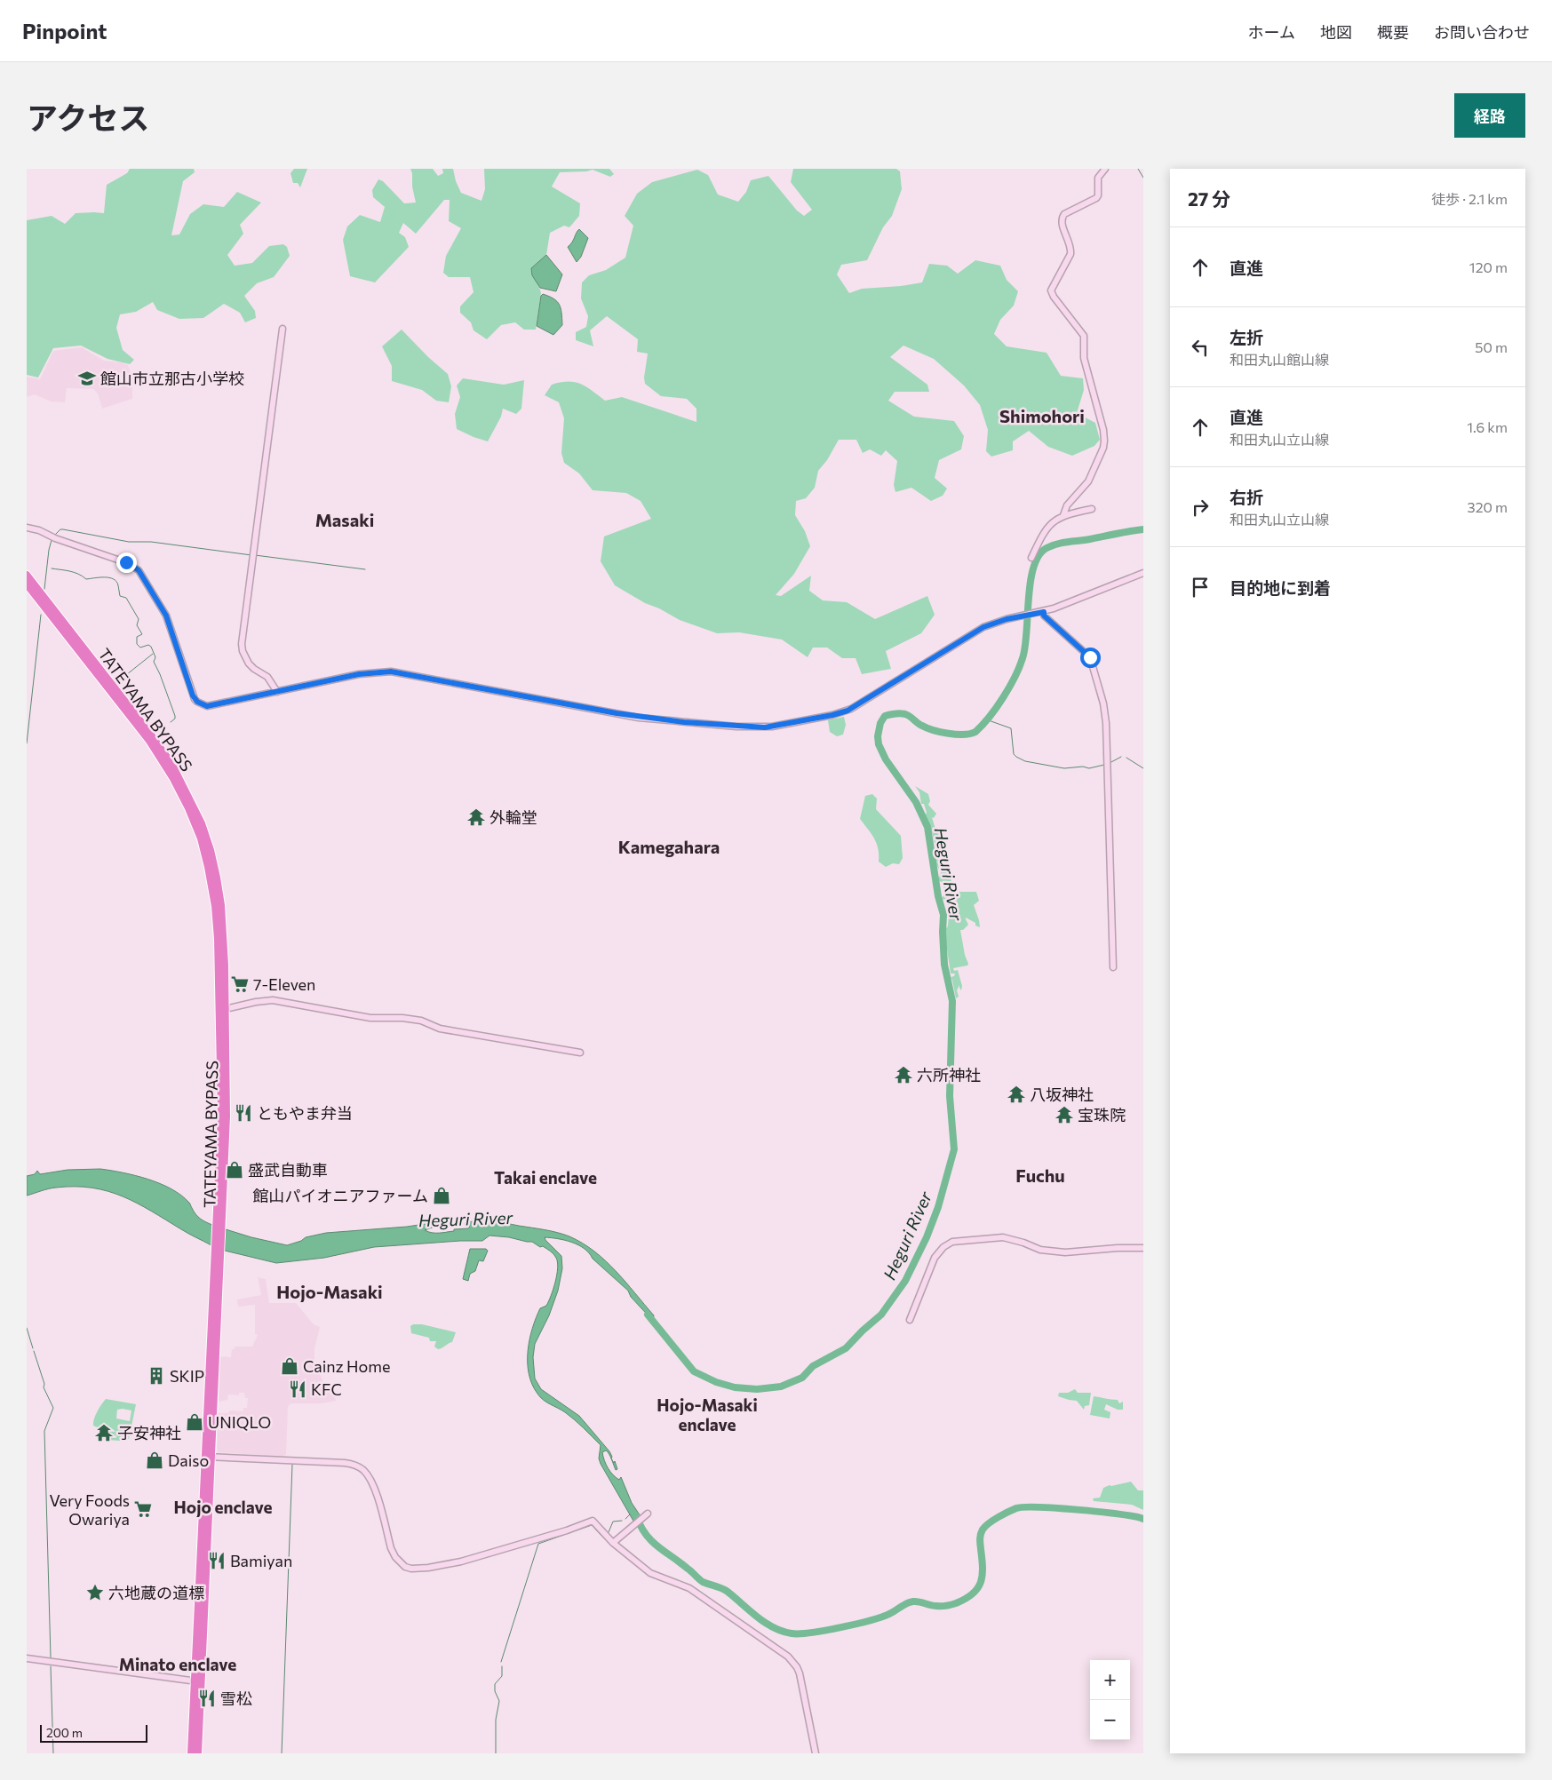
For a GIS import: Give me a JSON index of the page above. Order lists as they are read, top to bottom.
{
  "streets": {
    "highway": ["TATEYAMA BYPASS"]
  },
  "districts": [
    "Shimohori",
    "Masaki",
    "Kamegahara",
    "Fuchu",
    "Takai enclave",
    "Hojo-Masaki",
    "Hojo-Masaki enclave",
    "Hojo enclave",
    "Minato enclave"
  ],
  "water": ["Heguri River"],
  "places": {
    "school or university": ["館山市立那古小学校"],
    "temple": [
      "外輪堂",
      "六所神社",
      "八坂神社",
      "宝珠院",
      "子安神社"
    ],
    "supermarket": ["7-Eleven", "Very Foods Owariya"],
    "restaurant": [
      "ともやま弁当",
      "KFC",
      "Bamiyan",
      "雪松"
    ],
    "shop": [
      "盛武自動車",
      "館山パイオニアファーム",
      "Cainz Home",
      "UNIQLO",
      "Daiso"
    ],
    "building": ["SKIP"],
    "place": ["六地蔵の道標"]
  },
  "scale_bar": "200 m",
  "page": {
    "header": "Pinpoint",
    "nav": [
      "ホーム",
      "地図",
      "概要",
      "お問い合わせ"
    ],
    "title": "アクセス",
    "buttons": "経路",
    "heading": ["27 分", "徒歩 · 2.1 km"],
    "list": [
      ["直進", "120 m"],
      ["左折", "和田丸山館山線", "50 m"],
      ["直進", "和田丸山立山線", "1.6 km"],
      ["右折", "和田丸山立山線", "320 m"],
      "目的地に到着"
    ],
    "map_buttons": ["+", "−"],
    "scale": "200 m"
  }
}
